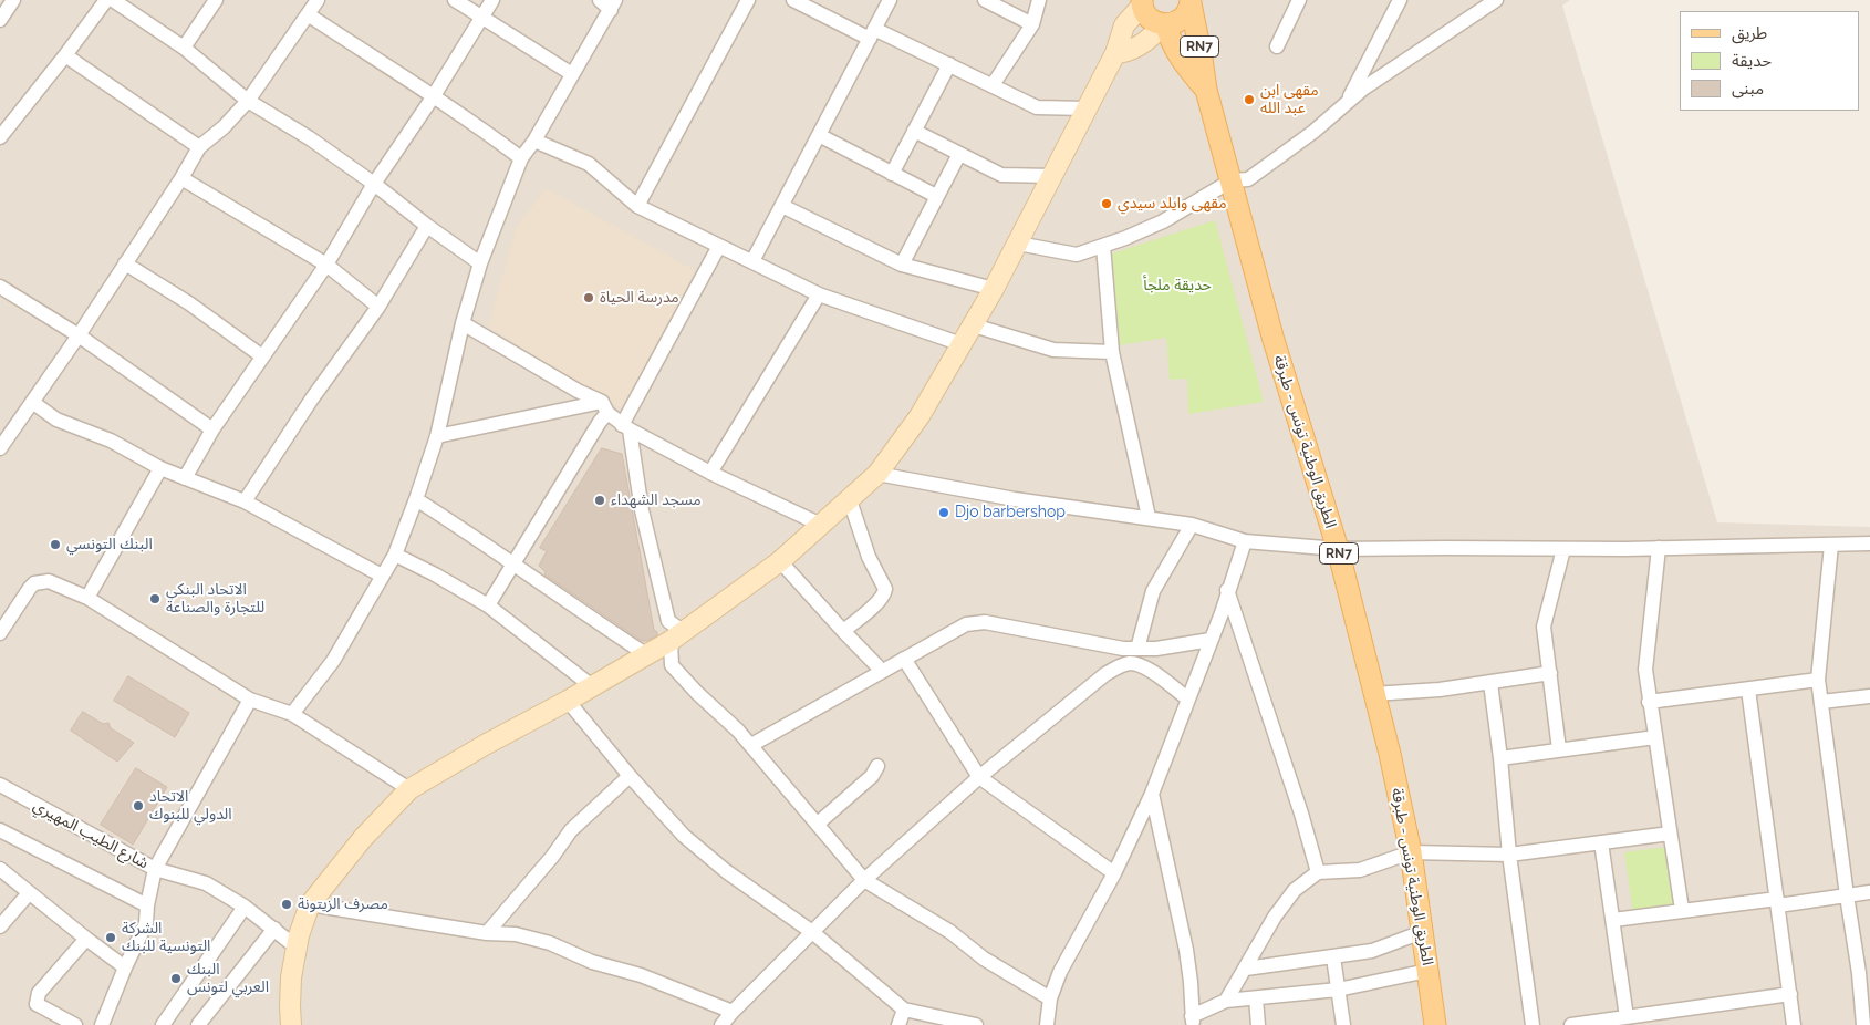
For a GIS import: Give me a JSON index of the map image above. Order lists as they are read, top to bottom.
{
  "streets": {
    "main road": ["RN7", "الطريق الوطنية تونس - طبرقة"],
    "street": ["شارع الطيب المهيري"]
  },
  "crossings": [
    ["RN7", "الطريق الوطنية تونس - طبرقة"]
  ],
  "parks": ["حديقة ملجأ"],
  "places": [
    "مقهى ابن عبد الله",
    "مقهى وايلد سيدي",
    "مدرسة الحياة",
    "مسجد الشهداء",
    "Djo barbershop",
    "البنك التونسي",
    "الاتحاد البنكي للتجارة والصناعة",
    "الاتحاد الدولي للبنوك",
    "مصرف الزيتونة",
    "الشركة التونسية للبنك",
    "البنك العربي لتونس"
  ],
  "legend": ["طريق", "حديقة", "مبنى"]
}
